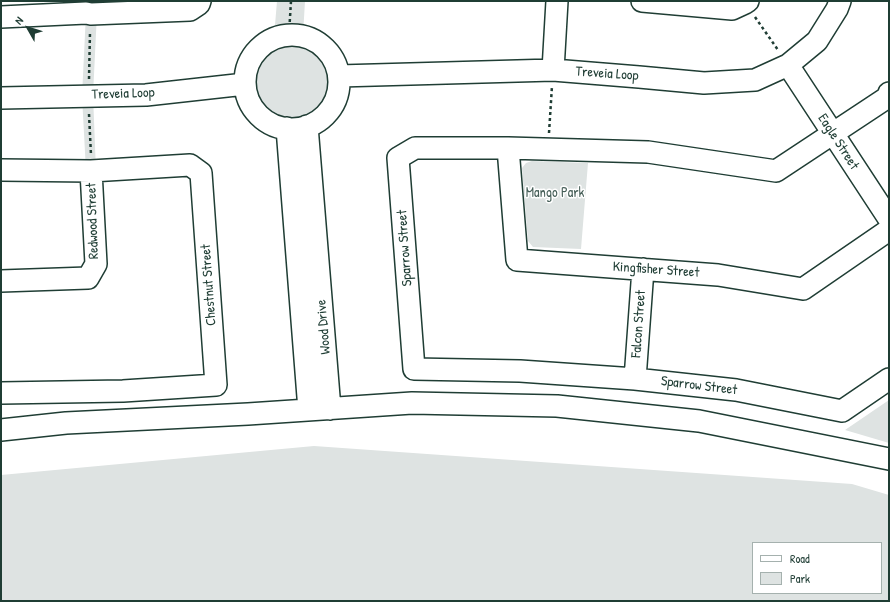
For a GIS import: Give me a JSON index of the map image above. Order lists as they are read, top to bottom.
{
  "streets": {
    "street": [
      "Treveia Loop",
      "Eagle Street",
      "Redwood Street",
      "Sparrow Street",
      "Kingfisher Street",
      "Chestnut Street",
      "Falcon Street",
      "Wood Drive"
    ]
  },
  "crossings": [
    ["Treveia Loop", "Eagle Street"],
    ["Treveia Loop", "Wood Drive"],
    ["Eagle Street", "Sparrow Street"],
    ["Redwood Street", "Chestnut Street"],
    ["Sparrow Street", "Kingfisher Street"],
    ["Sparrow Street", "Falcon Street"],
    ["Kingfisher Street", "Falcon Street"]
  ],
  "parks": ["Mango Park"],
  "legend": ["Road", "Park"],
  "north": "top left"
}
